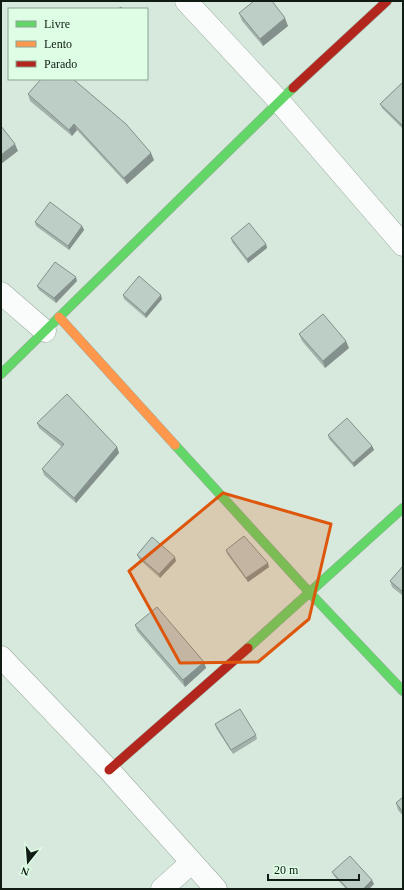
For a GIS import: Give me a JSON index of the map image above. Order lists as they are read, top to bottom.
{
  "legend": ["Livre", "Lento", "Parado"],
  "scale_bar": "20 m",
  "north": "bottom"
}
